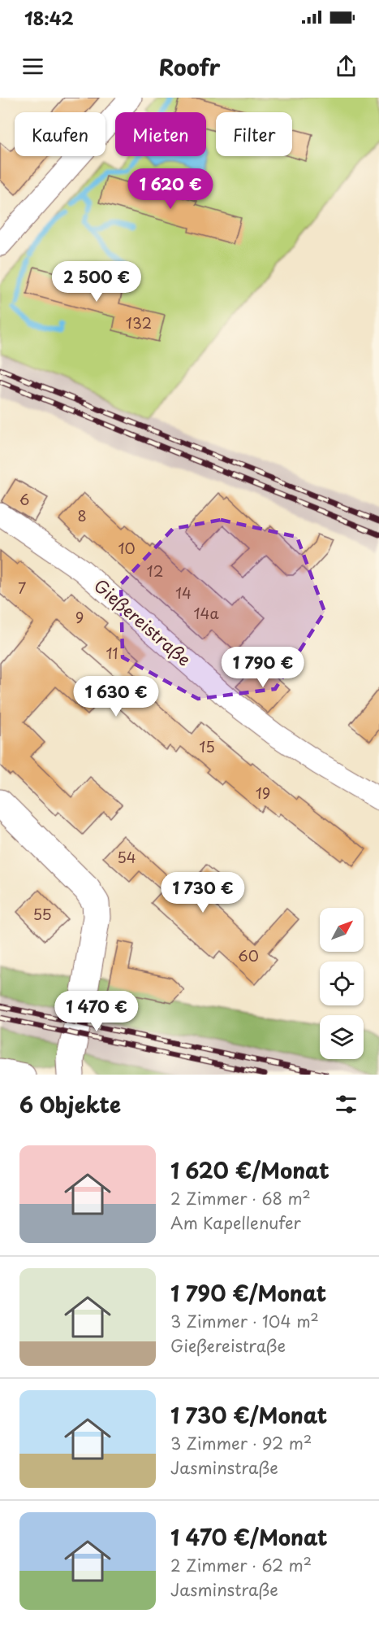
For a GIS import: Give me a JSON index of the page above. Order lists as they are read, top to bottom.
{
  "streets": {
    "street": ["Gießereistraße"]
  },
  "house_numbers": [
    "132",
    "6",
    "8",
    "10",
    "12",
    "7",
    "14",
    "14a",
    "9",
    "11",
    "15",
    "19",
    "54",
    "55",
    "60"
  ],
  "north": "top right",
  "page": {
    "status": "18:42",
    "header": "Roofr",
    "chip": ["Kaufen", "Mieten", "Filter"],
    "price": [
      "1 620 €",
      "2 500 €",
      "1 790 €",
      "1 630 €",
      "1 730 €",
      "1 470 €"
    ],
    "heading": "6 Objekte",
    "list": [
      {
        "name": "1 620 €/Monat",
        "note": "2 Zimmer · 68 m² · Am Kapellenufer"
      },
      {
        "name": "1 790 €/Monat",
        "note": "3 Zimmer · 104 m² · Gießereistraße"
      },
      {
        "name": "1 730 €/Monat",
        "note": "3 Zimmer · 92 m² · Jasminstraße"
      },
      {
        "name": "1 470 €/Monat",
        "note": "2 Zimmer · 62 m² · Jasminstraße"
      }
    ]
  }
}
